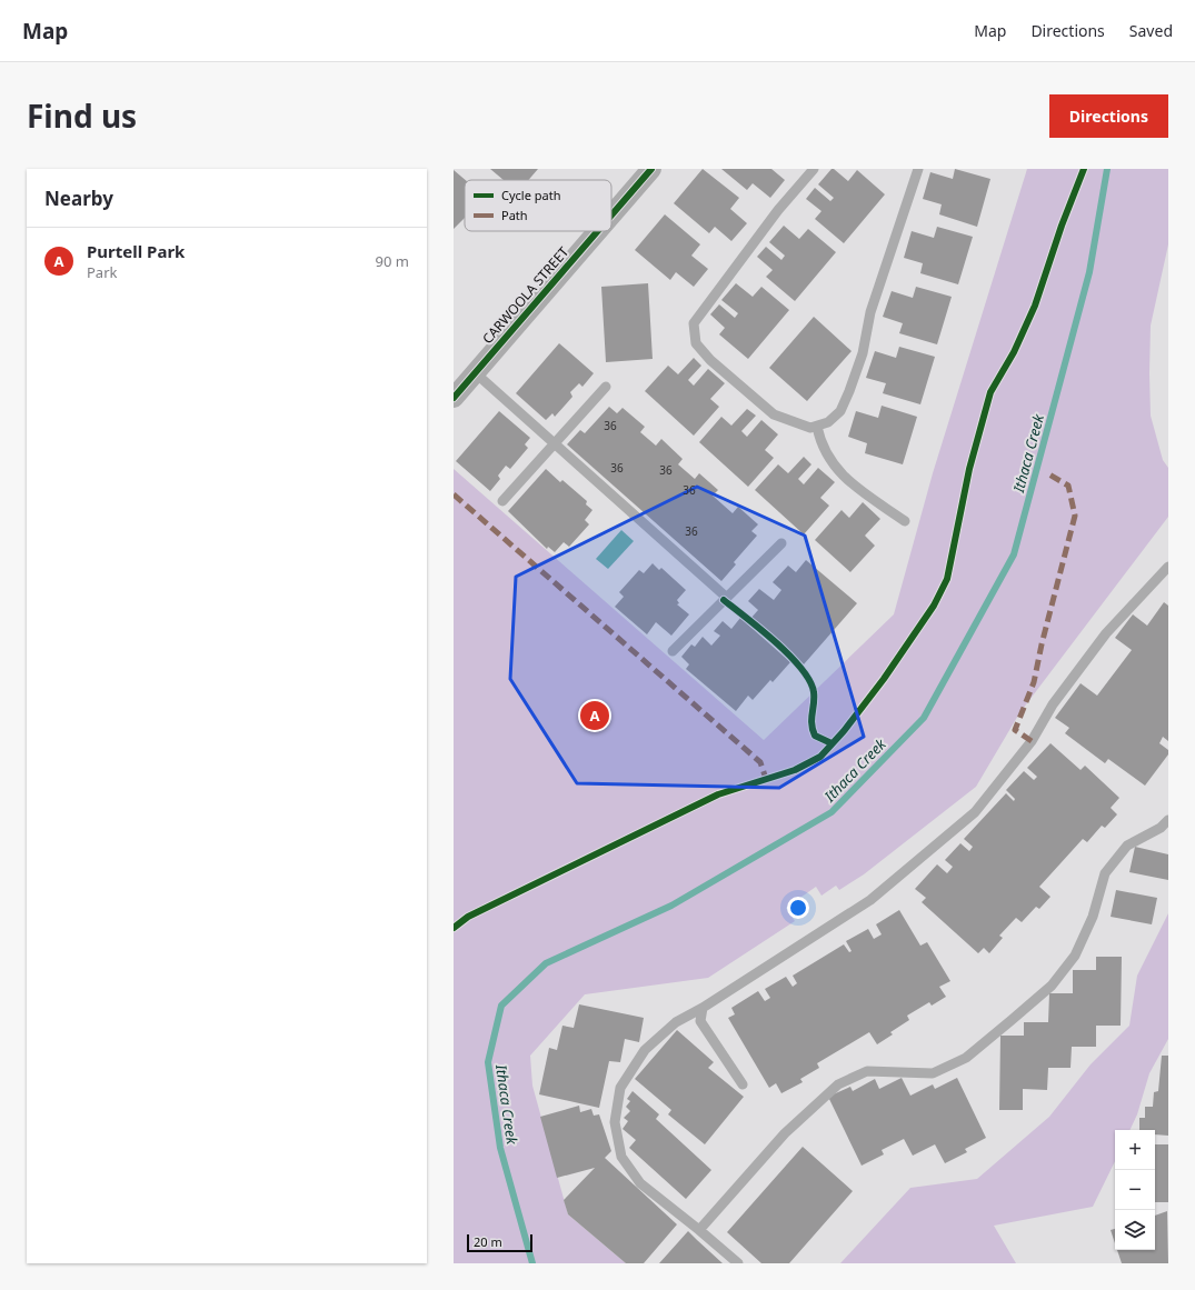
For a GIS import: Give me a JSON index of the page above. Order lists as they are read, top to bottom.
{
  "streets": {
    "street": ["CARWOOLA STREET"]
  },
  "water": ["Ithaca Creek"],
  "house_numbers": [
    "36",
    "36",
    "36",
    "36",
    "36"
  ],
  "legend": ["Cycle path", "Path"],
  "scale_bar": "20 m",
  "page": {
    "header": "Map",
    "nav": ["Map", "Directions", "Saved"],
    "title": "Find us",
    "buttons": "Directions",
    "heading": "Nearby",
    "list": [
      {
        "mark": "A",
        "name": "Purtell Park",
        "note": "Park",
        "value": "90 m"
      }
    ],
    "pins": "A",
    "map_buttons": ["+", "−"],
    "scale": "20 m"
  }
}
